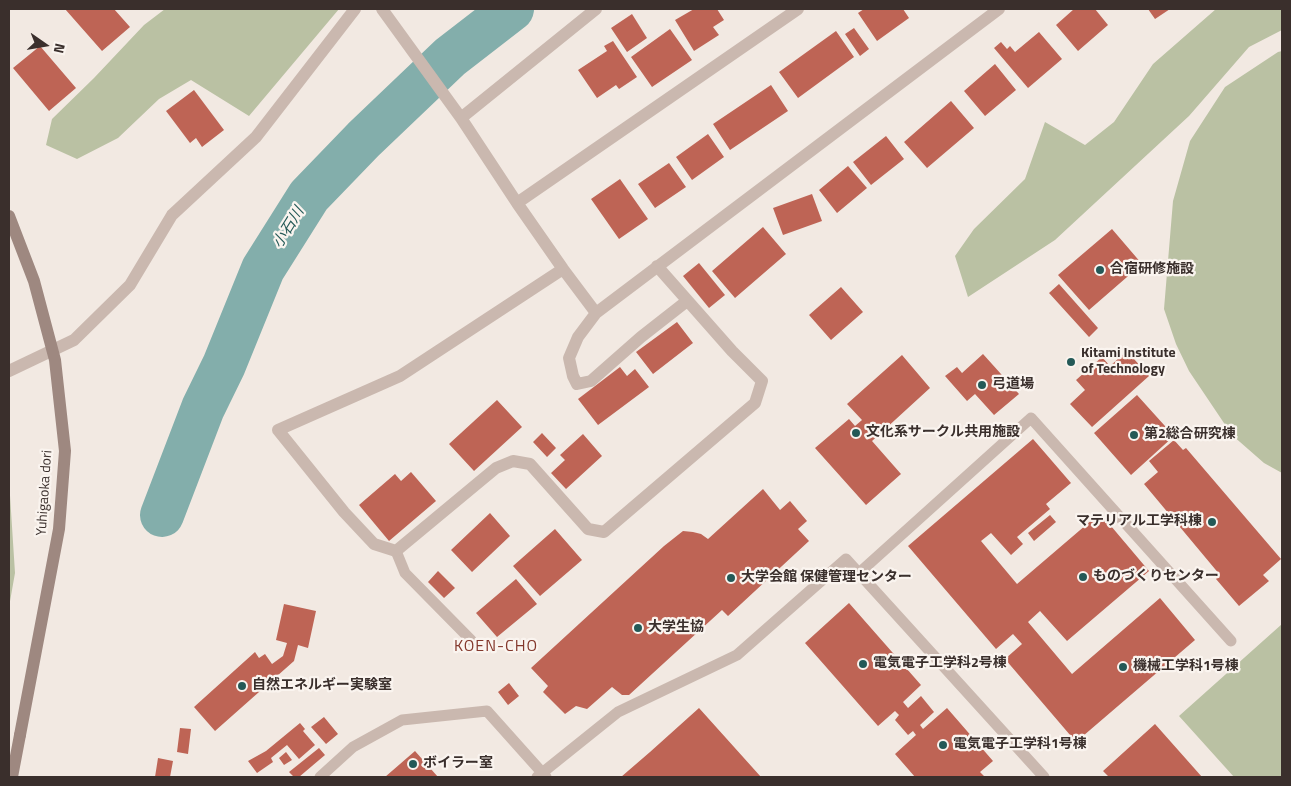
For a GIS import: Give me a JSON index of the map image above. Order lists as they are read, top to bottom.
{
  "streets": {
    "street": ["Yuhigaoka dori"]
  },
  "districts": ["KOEN-CHO"],
  "water": ["小石川"],
  "places": [
    "合宿研修施設",
    "Kitami Institute of Technology",
    "弓道場",
    "文化系サークル共用施設",
    "第2総合研究棟",
    "マテリアル工学科棟",
    "ものづくりセンター",
    "大学会館 保健管理センター",
    "大学生協",
    "電気電子工学科2号棟",
    "機械工学科1号棟",
    "自然エネルギー実験室",
    "電気電子工学科1号棟",
    "ボイラー室"
  ],
  "north": "right"
}
